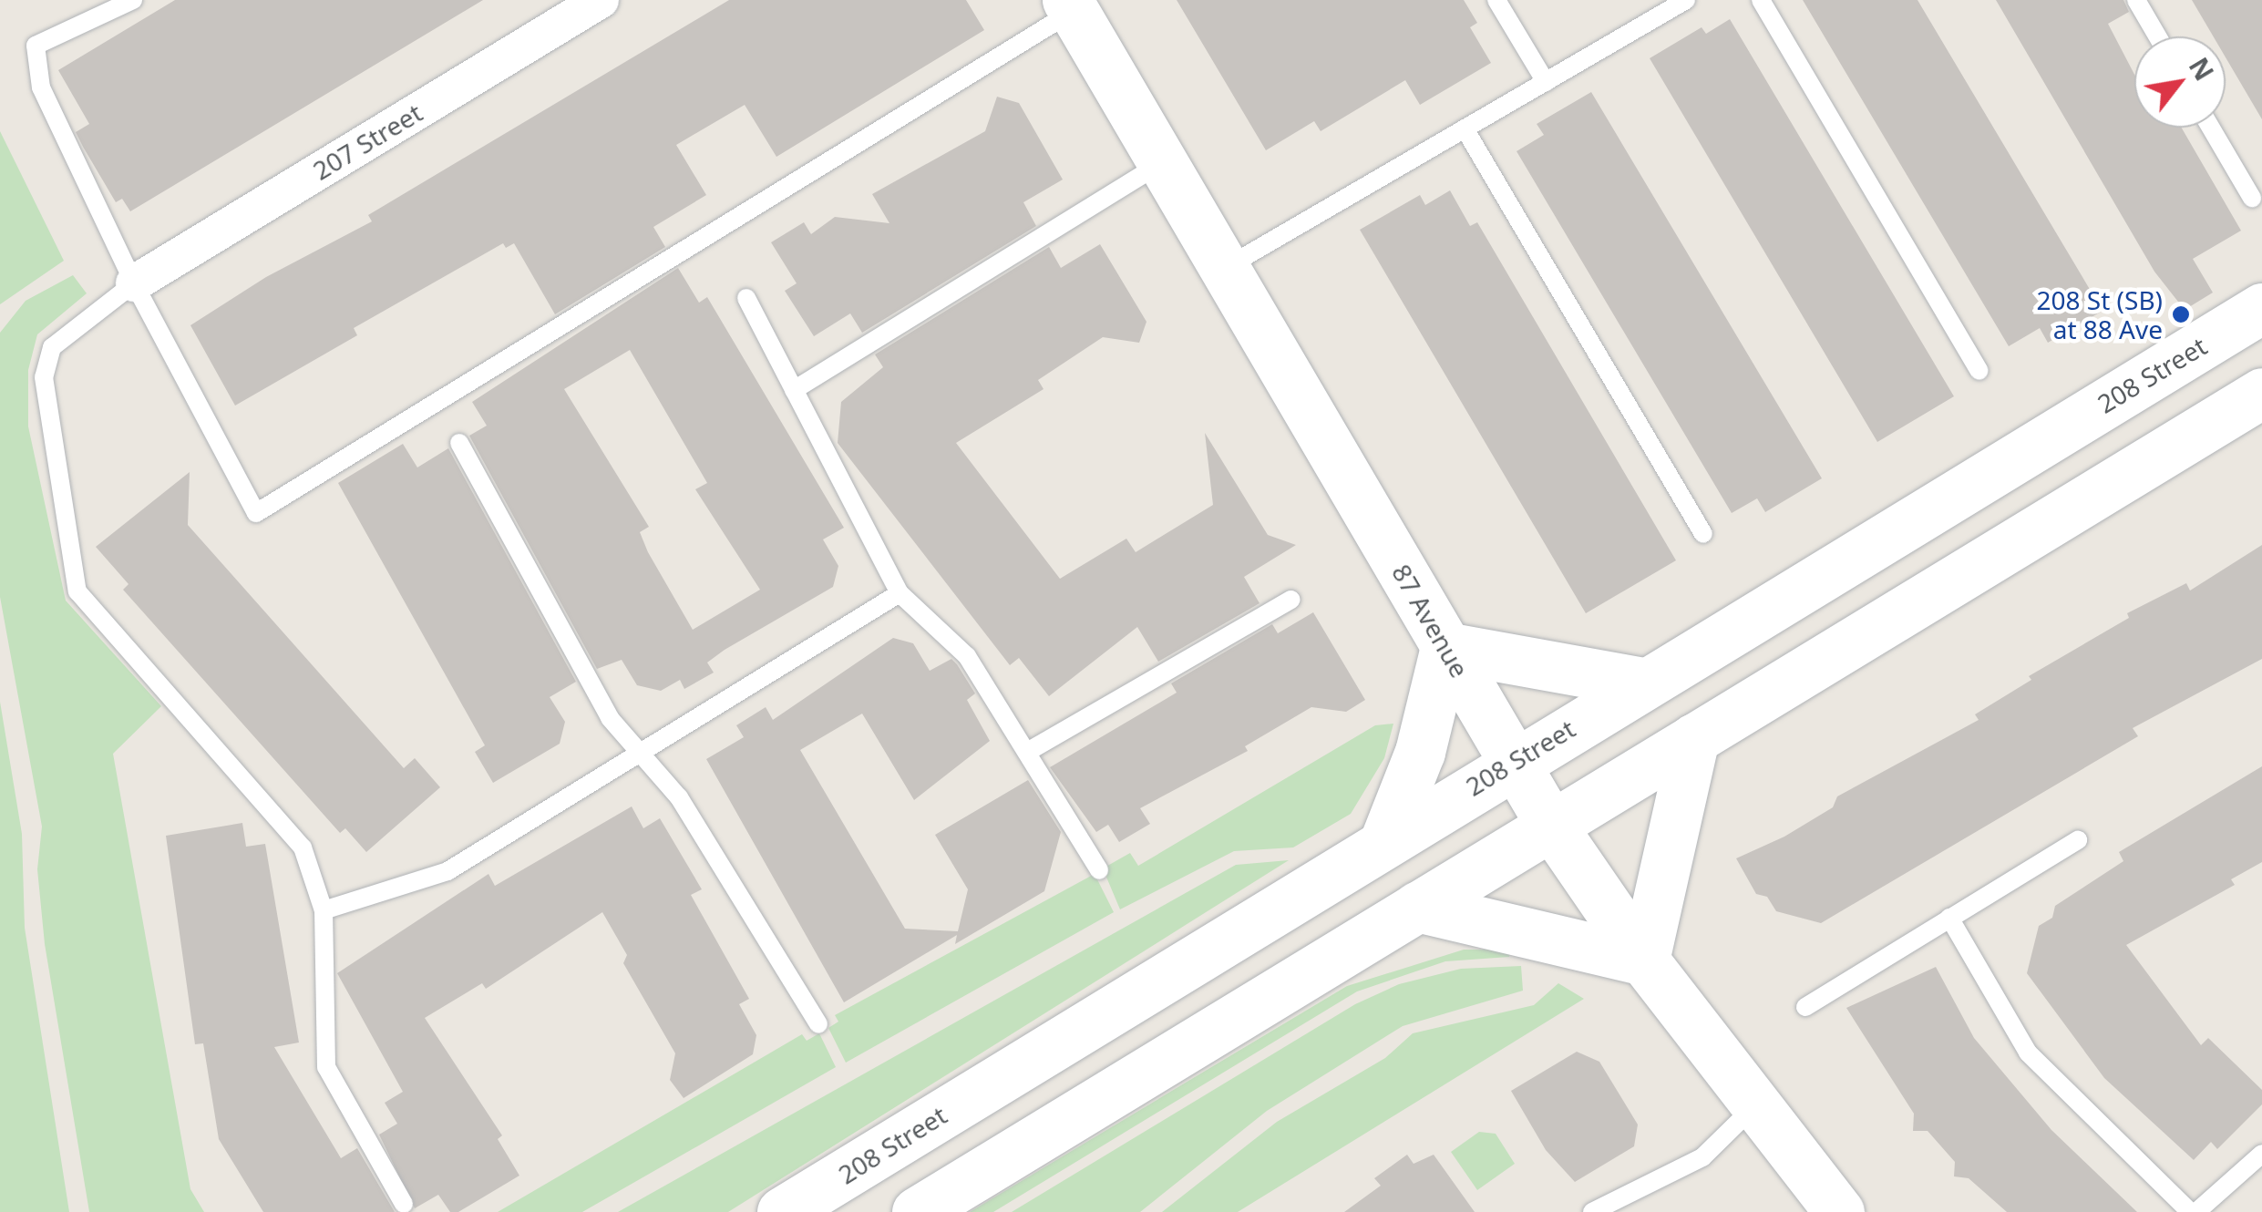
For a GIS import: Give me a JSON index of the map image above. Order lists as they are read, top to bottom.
{
  "streets": {
    "main road": ["208 Street", "87 Avenue"],
    "street": ["207 Street"]
  },
  "crossings": [
    ["208 Street", "87 Avenue"]
  ],
  "places": ["208 St (SB) at 88 Ave"],
  "north": "top right"
}
